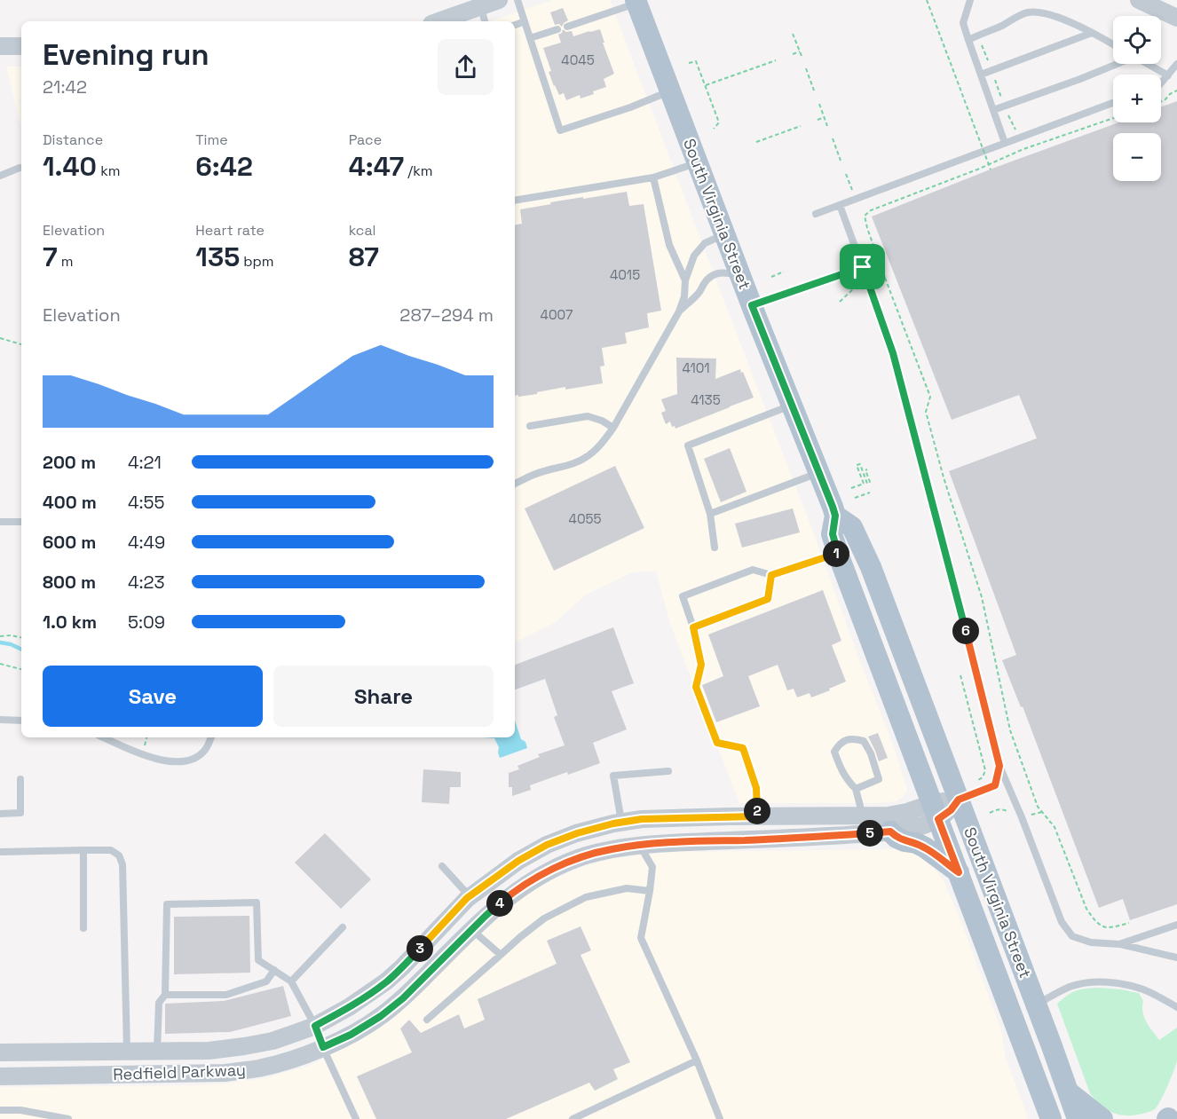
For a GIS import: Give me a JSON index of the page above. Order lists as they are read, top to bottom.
{
  "streets": {
    "main road": ["South Virginia Street"],
    "street": ["Redfield Parkway"]
  },
  "crossings": [
    ["South Virginia Street", "Redfield Parkway"]
  ],
  "house_numbers": [
    "4045",
    "4015",
    "4007",
    "4101",
    "4135",
    "4055"
  ],
  "page": {
    "map_buttons": ["+", "−"],
    "heading": ["Evening run", "21:42"],
    "stats": [
      ["Distance", "1.40 km"],
      ["Time", "6:42"],
      ["Pace", "4:47 /km"],
      ["Elevation", "7 m"],
      ["Heart rate", "135 bpm"],
      ["kcal", "87"]
    ],
    "chart": ["Elevation", "287–294 m"],
    "list": [
      {
        "name": "200 m",
        "note": "4:21"
      },
      {
        "name": "400 m",
        "note": "4:55"
      },
      {
        "name": "600 m",
        "note": "4:49"
      },
      {
        "name": "800 m",
        "note": "4:23"
      },
      {
        "name": "1.0 km",
        "note": "5:09"
      }
    ],
    "pins": [
      "1",
      "6",
      "2",
      "5",
      "4",
      "3"
    ],
    "buttons": ["Save", "Share"]
  }
}
